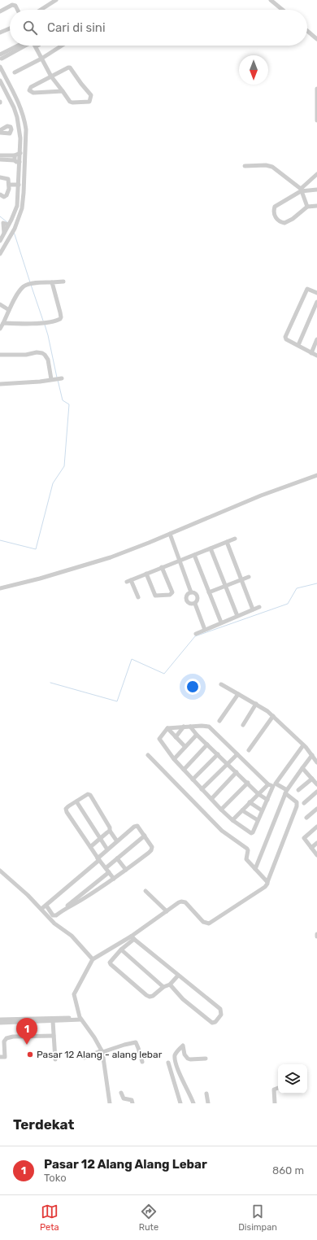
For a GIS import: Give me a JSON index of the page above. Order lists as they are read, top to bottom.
{
  "places": ["Pasar 12 Alang - alang lebar"],
  "north": "bottom",
  "page": {
    "search": "Cari di sini",
    "pins": "1",
    "heading": "Terdekat",
    "list": [
      {
        "mark": "1",
        "name": "Pasar 12 Alang Alang Lebar",
        "note": "Toko",
        "value": "860 m"
      }
    ],
    "nav": ["Peta", "Rute", "Disimpan"]
  }
}
